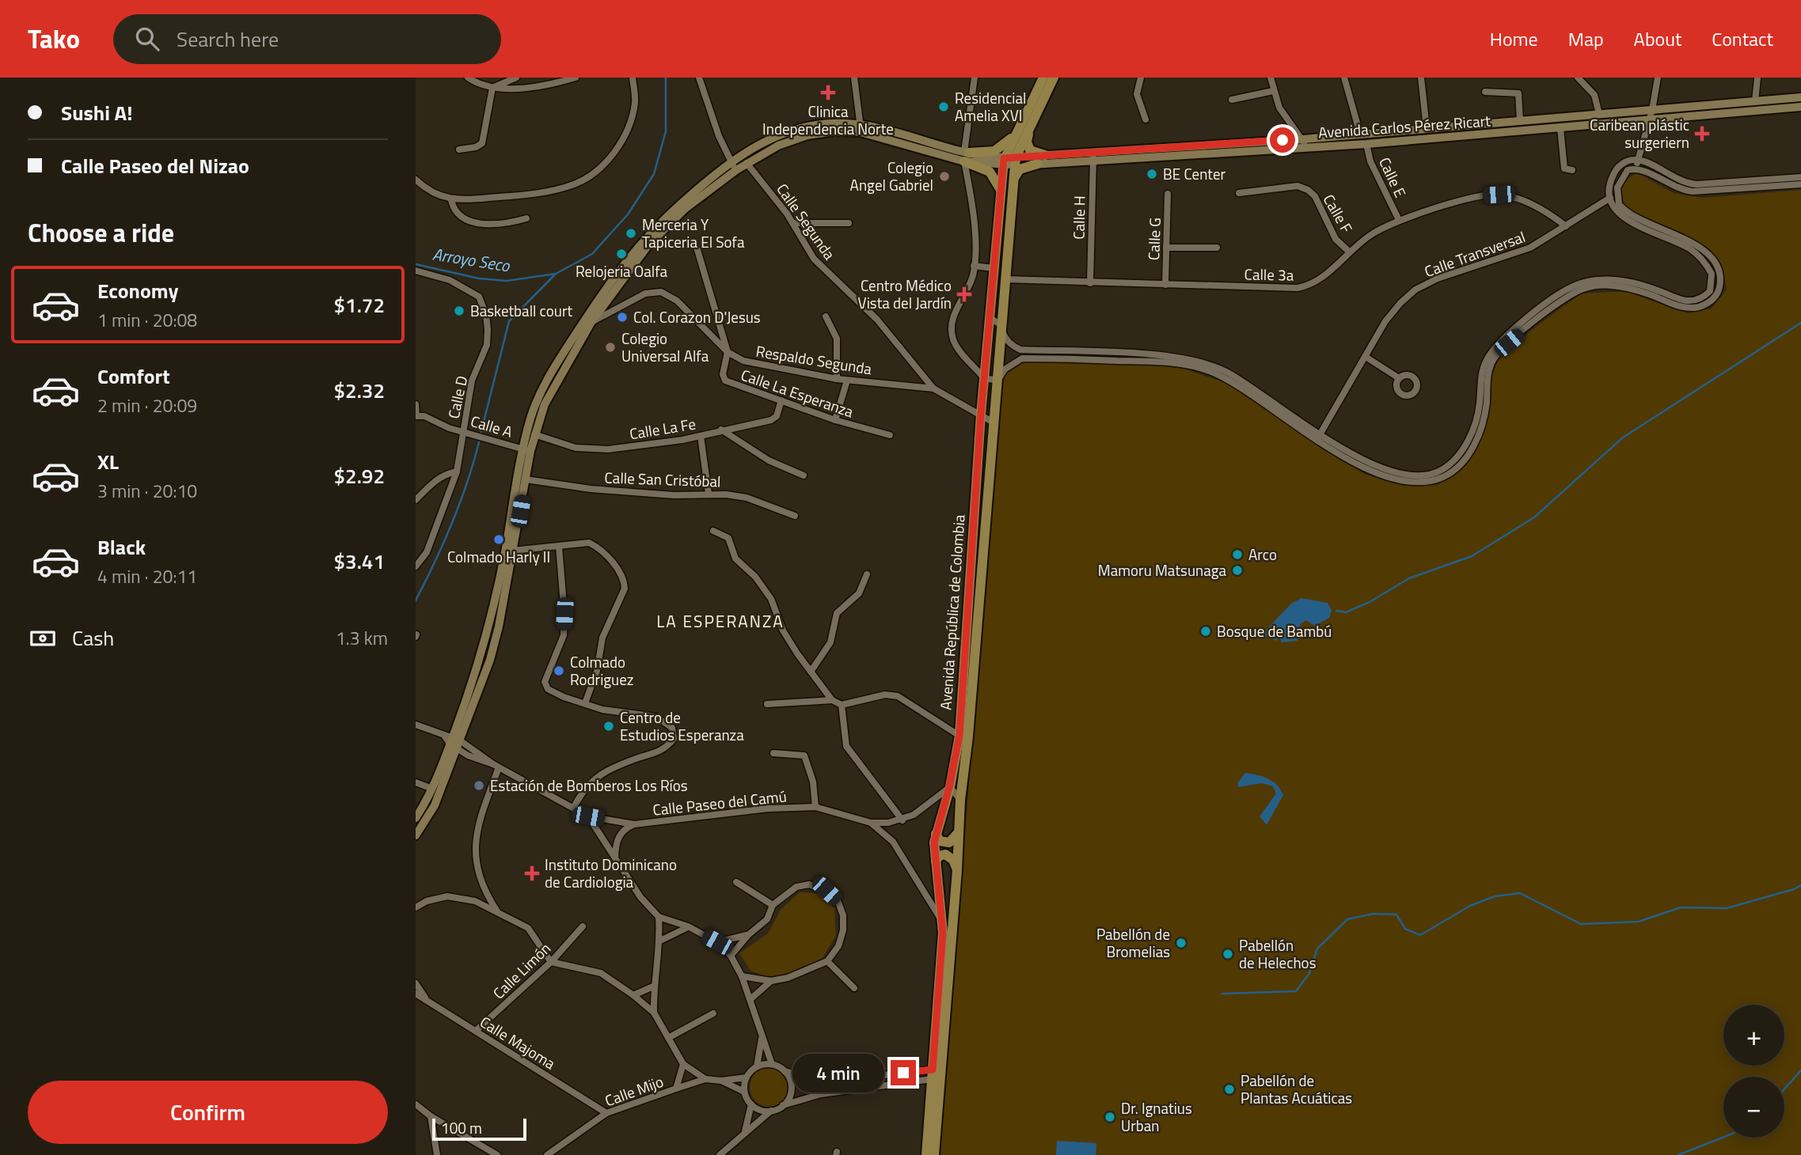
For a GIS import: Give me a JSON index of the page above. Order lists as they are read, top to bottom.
{
  "streets": {
    "main road": ["Avenida Carlos Pérez Ricart", "Avenida República de Colombia"],
    "street": [
      "Calle E",
      "Calle F",
      "Calle H",
      "Calle Segunda",
      "Calle G",
      "Calle Transversal",
      "Calle 3a",
      "Respaldo Segunda",
      "Calle La Esperanza",
      "Calle D",
      "Calle A",
      "Calle La Fe",
      "Calle San Cristóbal",
      "Calle Paseo del Camú",
      "Calle Limón",
      "Calle Majoma",
      "Calle Mijo"
    ]
  },
  "crossings": [
    ["Avenida Carlos Pérez Ricart", "Calle E"],
    ["Avenida Carlos Pérez Ricart", "Calle H"],
    ["Avenida Carlos Pérez Ricart", "Avenida República de Colombia"],
    ["Calle E", "Calle 3a"],
    ["Calle F", "Calle 3a"],
    ["Calle H", "Calle 3a"],
    ["Calle Segunda", "Respaldo Segunda"],
    ["Calle Segunda", "Avenida República de Colombia"],
    ["Calle G", "Calle 3a"],
    ["Calle Transversal", "Calle 3a"],
    ["Calle 3a", "Avenida República de Colombia"],
    ["Respaldo Segunda", "Calle La Esperanza"],
    ["Calle La Esperanza", "Calle La Fe"],
    ["Calle D", "Calle A"],
    ["Avenida República de Colombia", "Calle Paseo del Camú"],
    ["Calle Limón", "Calle Majoma"],
    ["Calle Majoma", "Calle Mijo"]
  ],
  "districts": ["LA ESPERANZA"],
  "water": ["Arroyo Seco"],
  "places": {
    "health": [
      "Clinica Independencia Norte",
      "Caribean plástic surgeriern",
      "Centro Médico Vista del Jardín",
      "Instituto Dominicano de Cardiologia"
    ],
    "other": [
      "Residencial Amelia XVI",
      "BE Center",
      "Colegio Angel Gabriel",
      "Merceria Y Tapiceria El Sofa",
      "Relojeria Oalfa",
      "Basketball court",
      "Col. Corazon D'Jesus",
      "Colegio Universal Alfa",
      "Colmado Harly II",
      "Arco",
      "Mamoru Matsunaga",
      "Bosque de Bambú",
      "Colmado Rodriguez",
      "Centro de Estudios Esperanza",
      "Estación de Bomberos Los Ríos",
      "Pabellón de Bromelias",
      "Pabellón de Helechos",
      "Pabellón de Plantas Acuáticas",
      "Dr. Ignatius Urban"
    ]
  },
  "scale_bar": "100 m",
  "page": {
    "header": "Tako",
    "search": "Search here",
    "nav": [
      "Home",
      "Map",
      "About",
      "Contact"
    ],
    "banner": ["Sushi A!", "Calle Paseo del Nizao"],
    "heading": "Choose a ride",
    "list": [
      {
        "name": "Economy",
        "note": "1 min · 20:08",
        "value": "$1.72"
      },
      {
        "name": "Comfort",
        "note": "2 min · 20:09",
        "value": "$2.32"
      },
      {
        "name": "XL",
        "note": "3 min · 20:10",
        "value": "$2.92"
      },
      {
        "name": "Black",
        "note": "4 min · 20:11",
        "value": "$3.41"
      }
    ],
    "pay": ["Cash", "1.3 km"],
    "map_buttons": ["+", "−"],
    "bubble": "4 min",
    "buttons": "Confirm",
    "scale": "100 m"
  }
}
